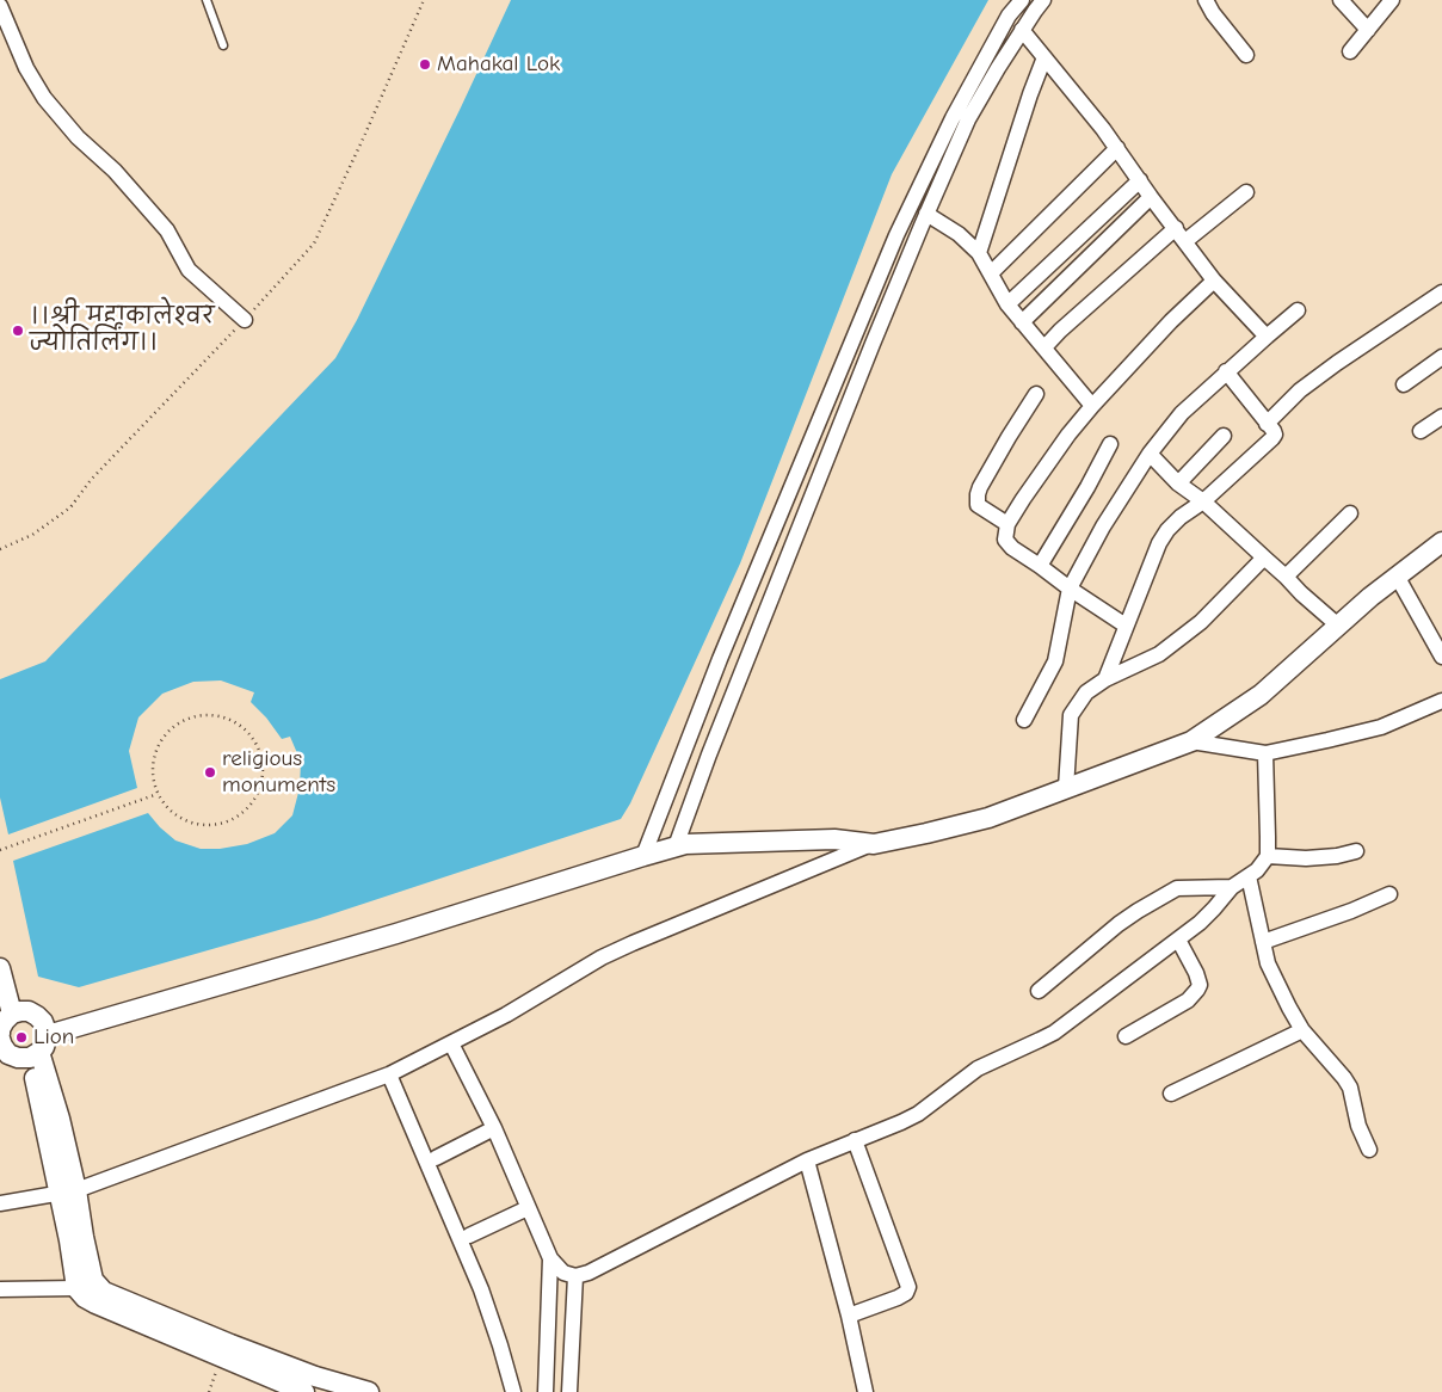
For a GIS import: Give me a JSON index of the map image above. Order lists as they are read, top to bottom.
{
  "places": [
    "Mahakal Lok",
    "।।श्री महाकालेश्वर ज्योतिर्लिंग।।",
    "religious monuments",
    "Lion"
  ]
}
